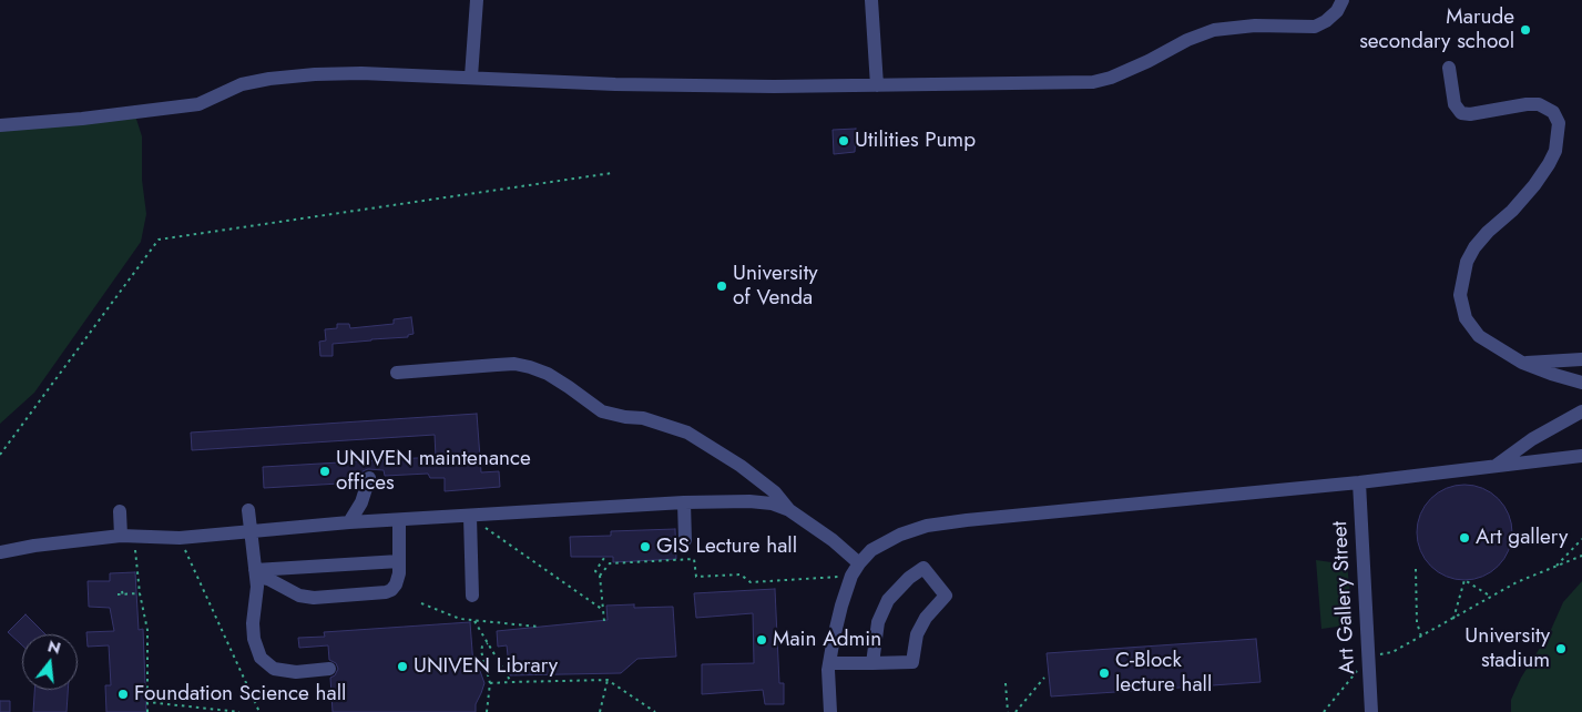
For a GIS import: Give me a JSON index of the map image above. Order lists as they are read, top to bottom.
{
  "streets": {
    "street": ["Art Gallery Street"]
  },
  "places": [
    "Marude secondary school",
    "Utilities Pump",
    "University of Venda",
    "UNIVEN maintenance offices",
    "Art gallery",
    "GIS Lecture hall",
    "Main Admin",
    "University stadium",
    "UNIVEN Library",
    "C-Block lecture hall",
    "Foundation Science hall"
  ],
  "north": "top"
}
